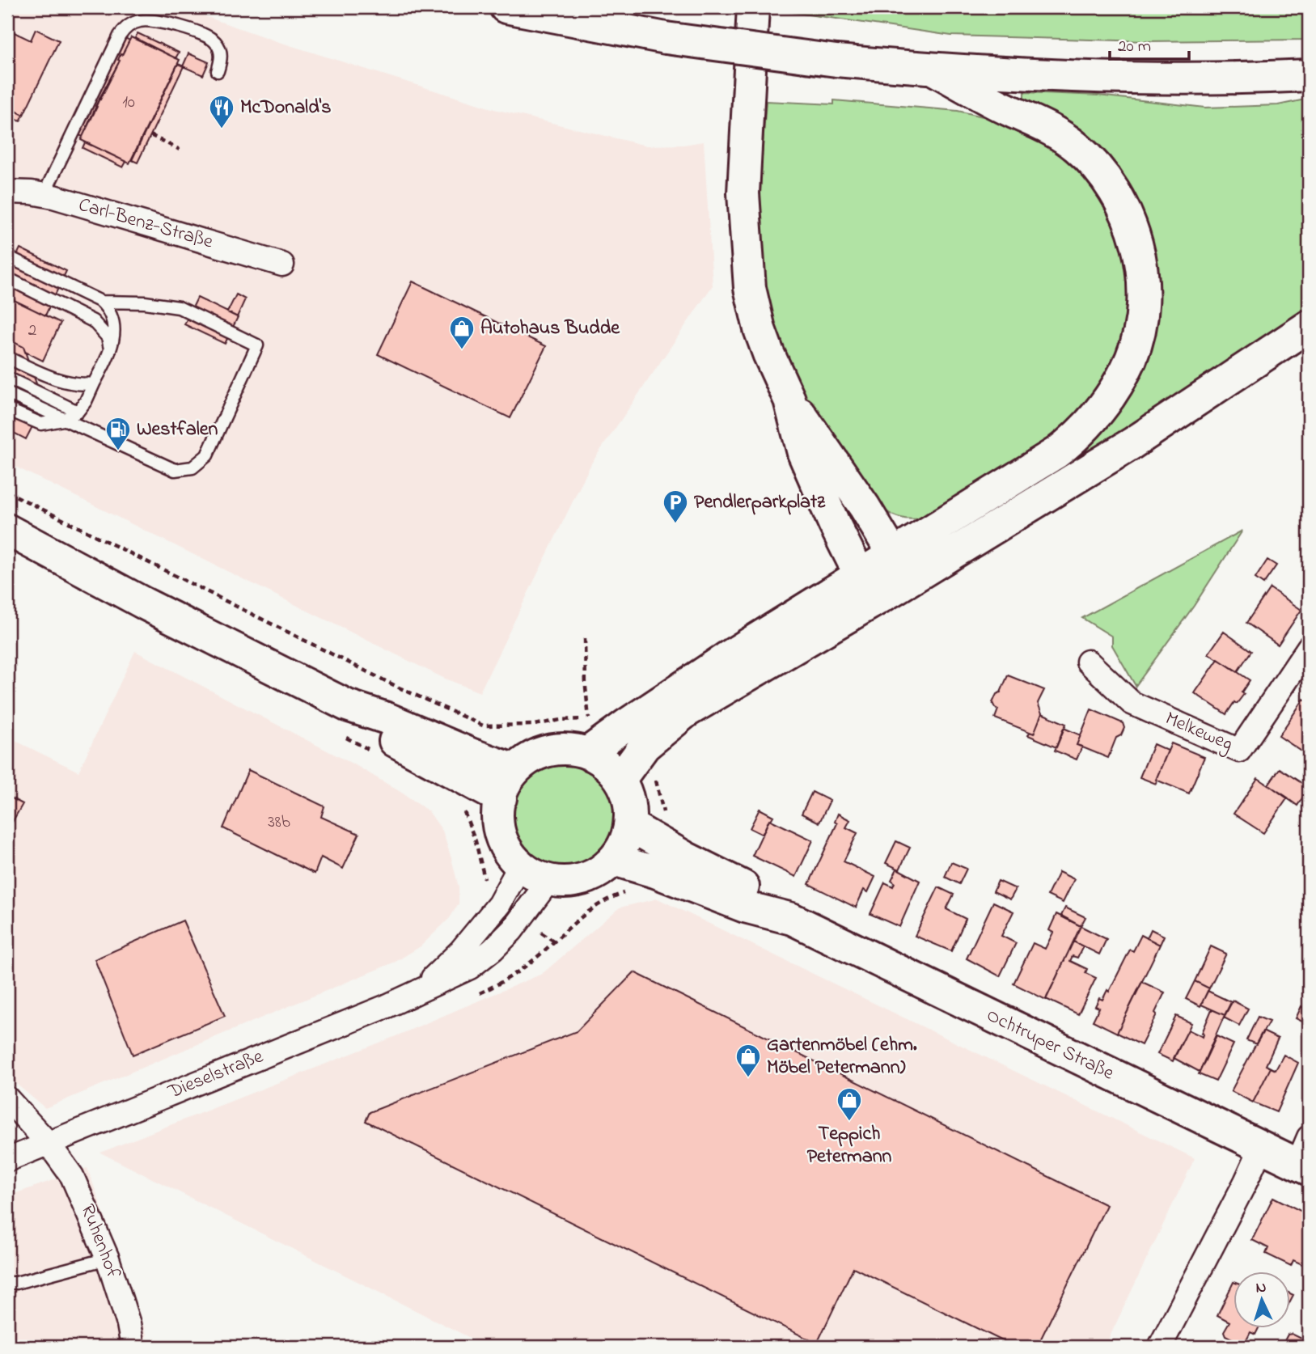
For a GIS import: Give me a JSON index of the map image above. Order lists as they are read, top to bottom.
{
  "streets": {
    "main road": ["Ochtruper Straße"],
    "street": [
      "Carl-Benz-Straße",
      "Melkeweg",
      "Dieselstraße",
      "Ruhenhof"
    ]
  },
  "crossings": [
    ["Ochtruper Straße", "Dieselstraße"],
    ["Dieselstraße", "Ruhenhof"]
  ],
  "places": {
    "restaurant": ["McDonald's"],
    "shop": ["Autohaus Budde", "Gartenmöbel (ehm. Möbel Petermann)", "Teppich Petermann"],
    "fuel station": ["Westfalen"],
    "parking": ["Pendlerparkplatz"]
  },
  "house_numbers": ["10", "2", "38b"],
  "scale_bar": "20 m",
  "north": "top"
}
